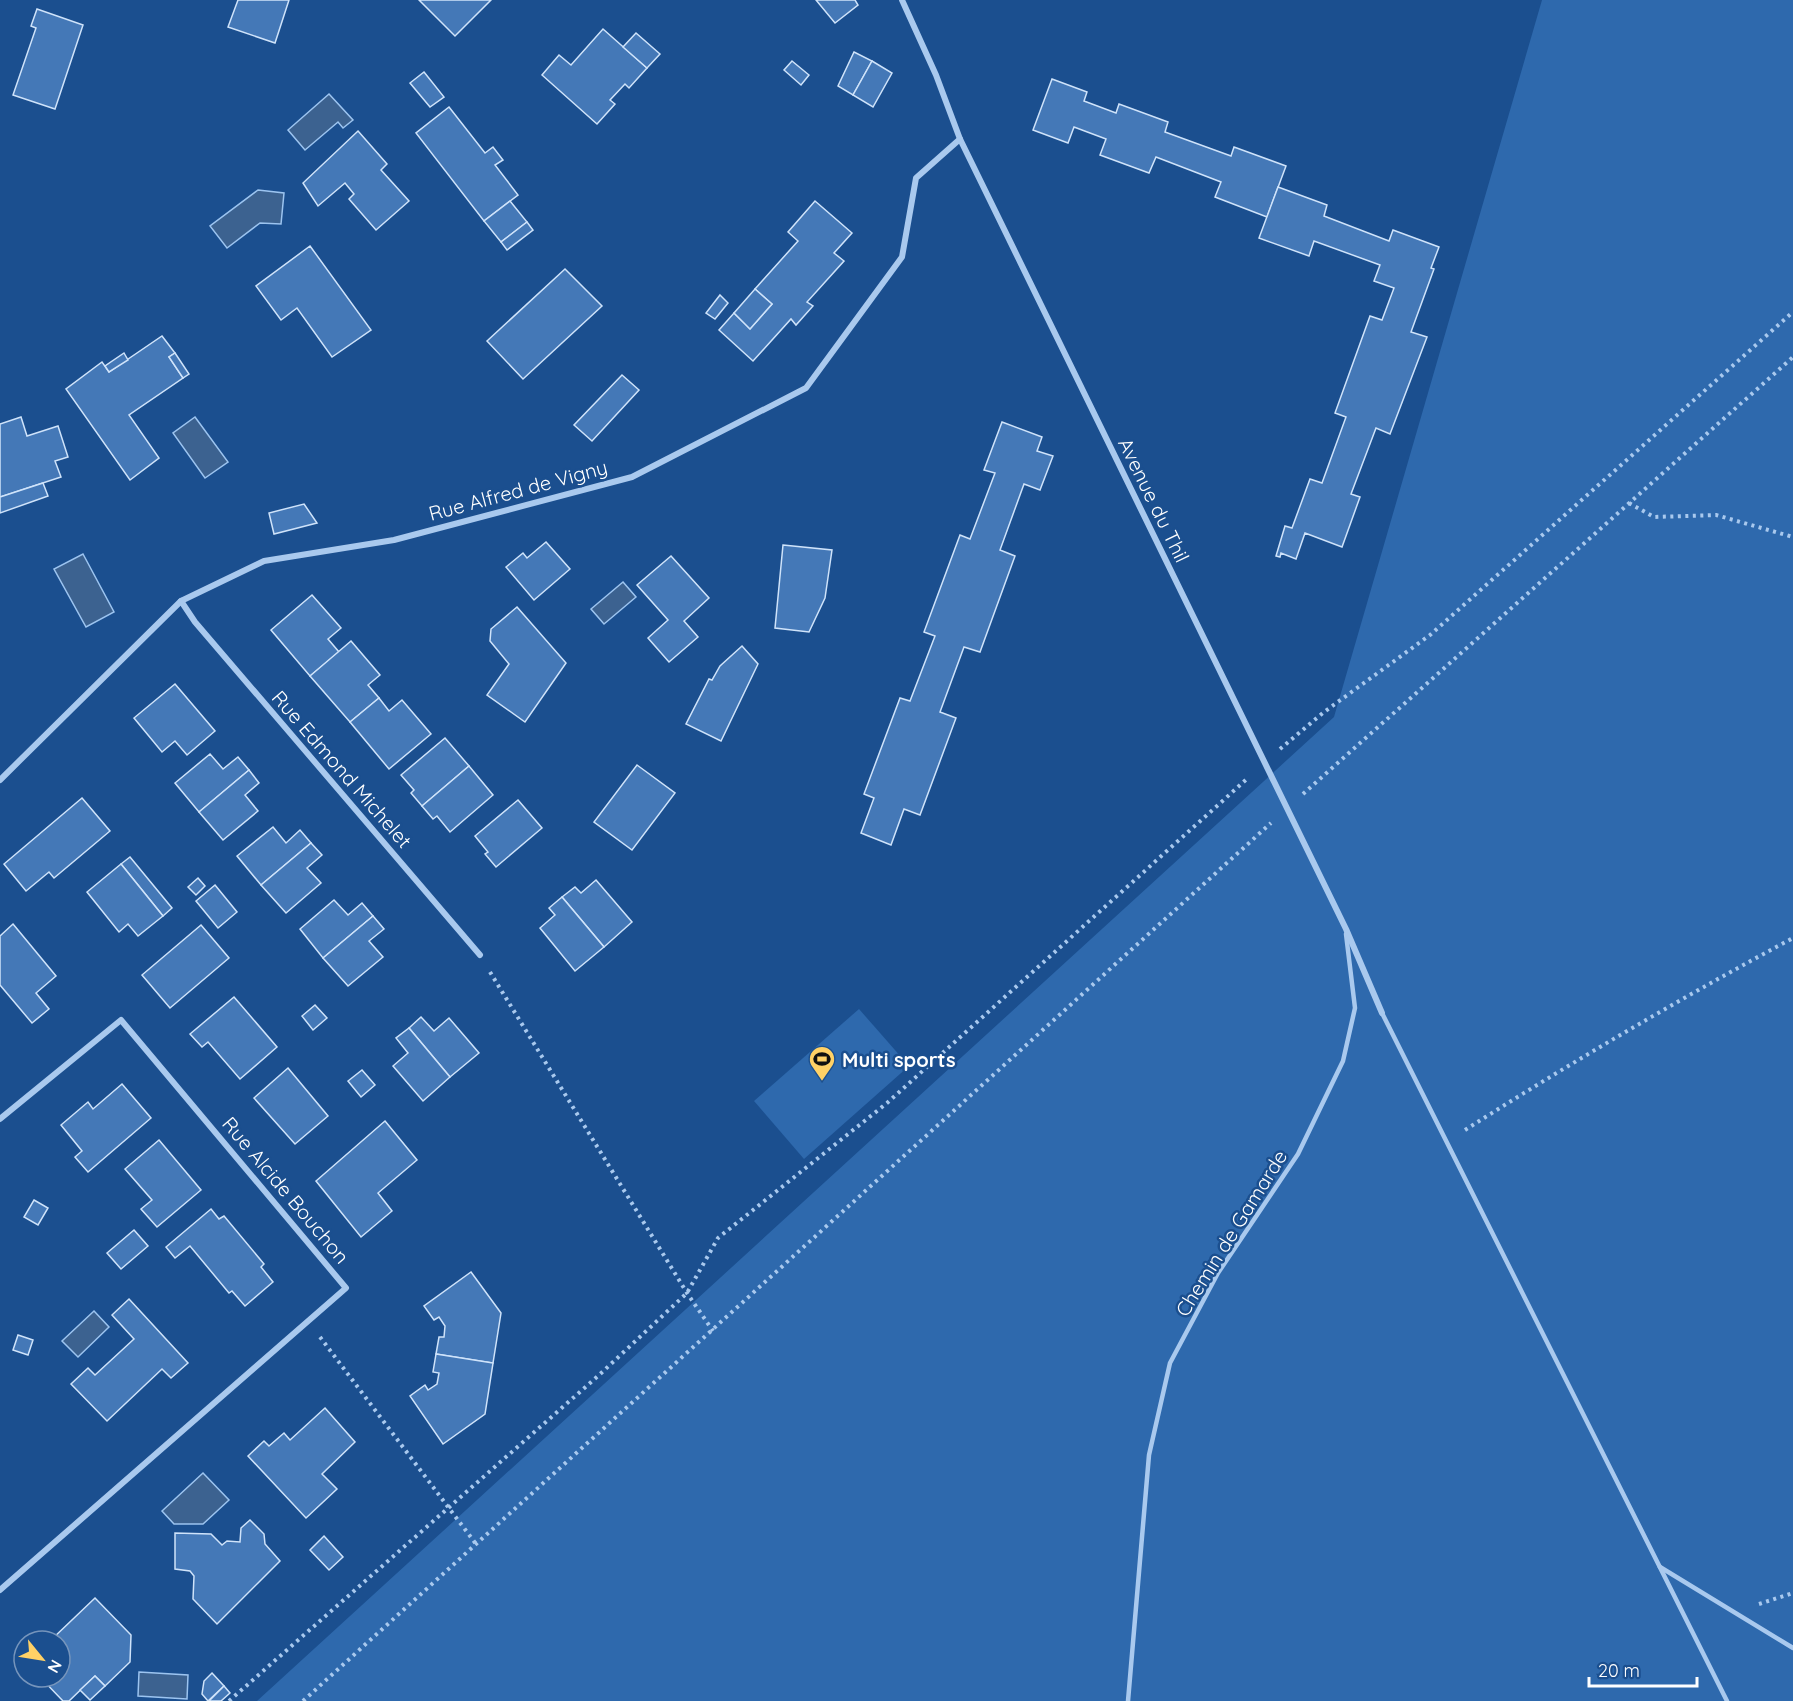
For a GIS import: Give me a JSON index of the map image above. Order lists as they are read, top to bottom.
{
  "streets": {
    "street": [
      "Rue Alfred de Vigny",
      "Avenue du Thil",
      "Rue Edmond Michelet",
      "Rue Alcide Bouchon"
    ],
    "lane": ["Chemin de Gamarde"]
  },
  "crossings": [
    ["Rue Alfred de Vigny", "Avenue du Thil"],
    ["Rue Alfred de Vigny", "Rue Edmond Michelet"],
    ["Avenue du Thil", "Chemin de Gamarde"]
  ],
  "places": {
    "sports": ["Multi sports"]
  },
  "scale_bar": "20 m",
  "north": "bottom right"
}
